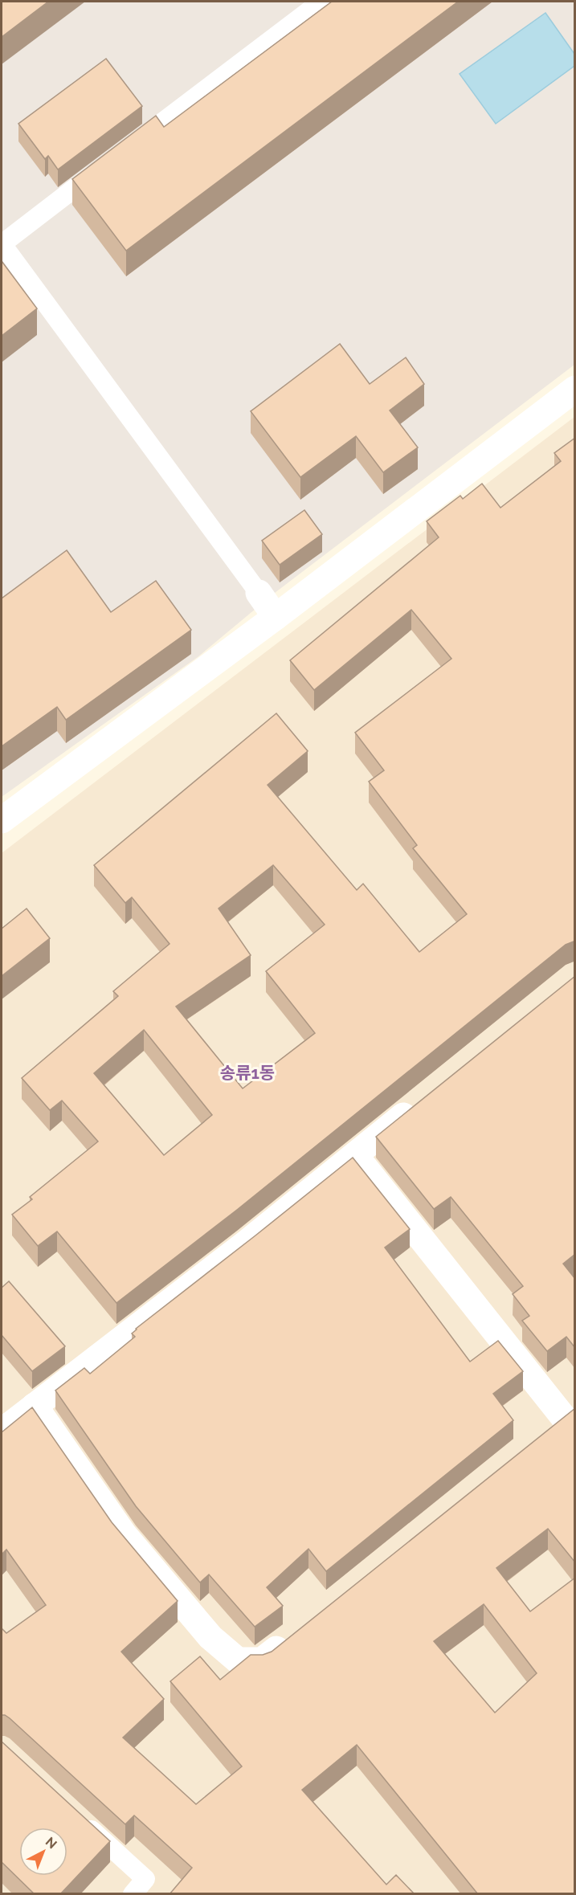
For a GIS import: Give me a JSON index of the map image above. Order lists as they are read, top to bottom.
{
  "districts": ["송류1동"],
  "north": "top right"
}
